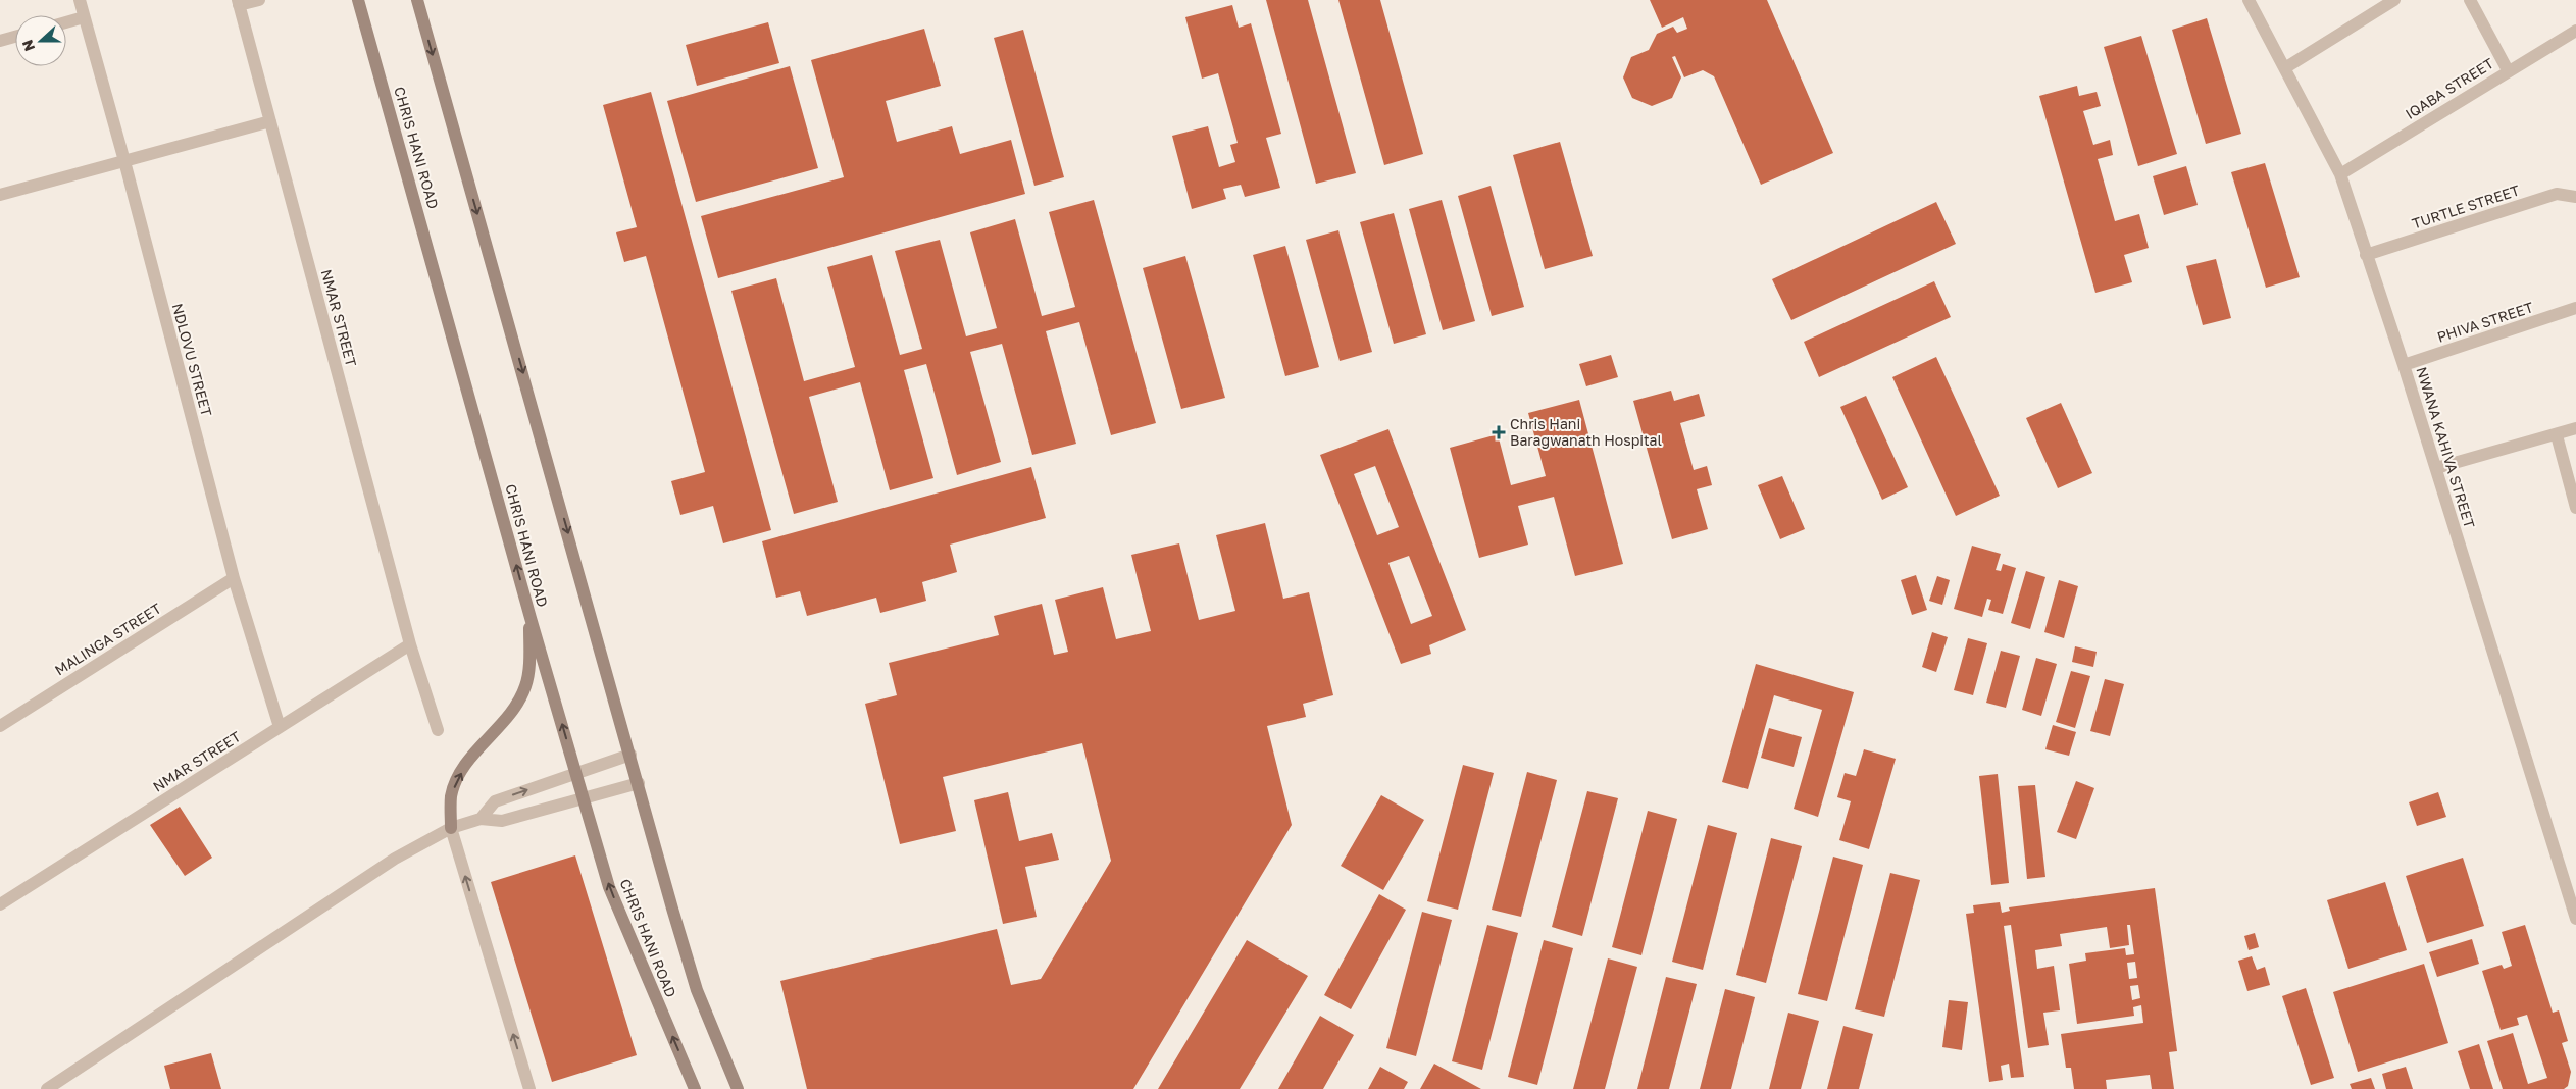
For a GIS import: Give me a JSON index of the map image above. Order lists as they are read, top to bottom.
{
  "streets": {
    "main road": ["CHRIS HANI ROAD"],
    "street": [
      "IQABA STREET",
      "TURTLE STREET",
      "NMAR STREET",
      "PHIVA STREET",
      "NDLOVU STREET",
      "NWANA KAHIVA STREET",
      "MALINGA STREET"
    ]
  },
  "crossings": [
    ["IQABA STREET", "NWANA KAHIVA STREET"],
    ["TURTLE STREET", "NWANA KAHIVA STREET"],
    ["NMAR STREET", "NDLOVU STREET"],
    ["PHIVA STREET", "NWANA KAHIVA STREET"],
    ["NDLOVU STREET", "MALINGA STREET"]
  ],
  "places": {
    "health": ["Chris Hani Baragwanath Hospital"]
  },
  "north": "left"
}
